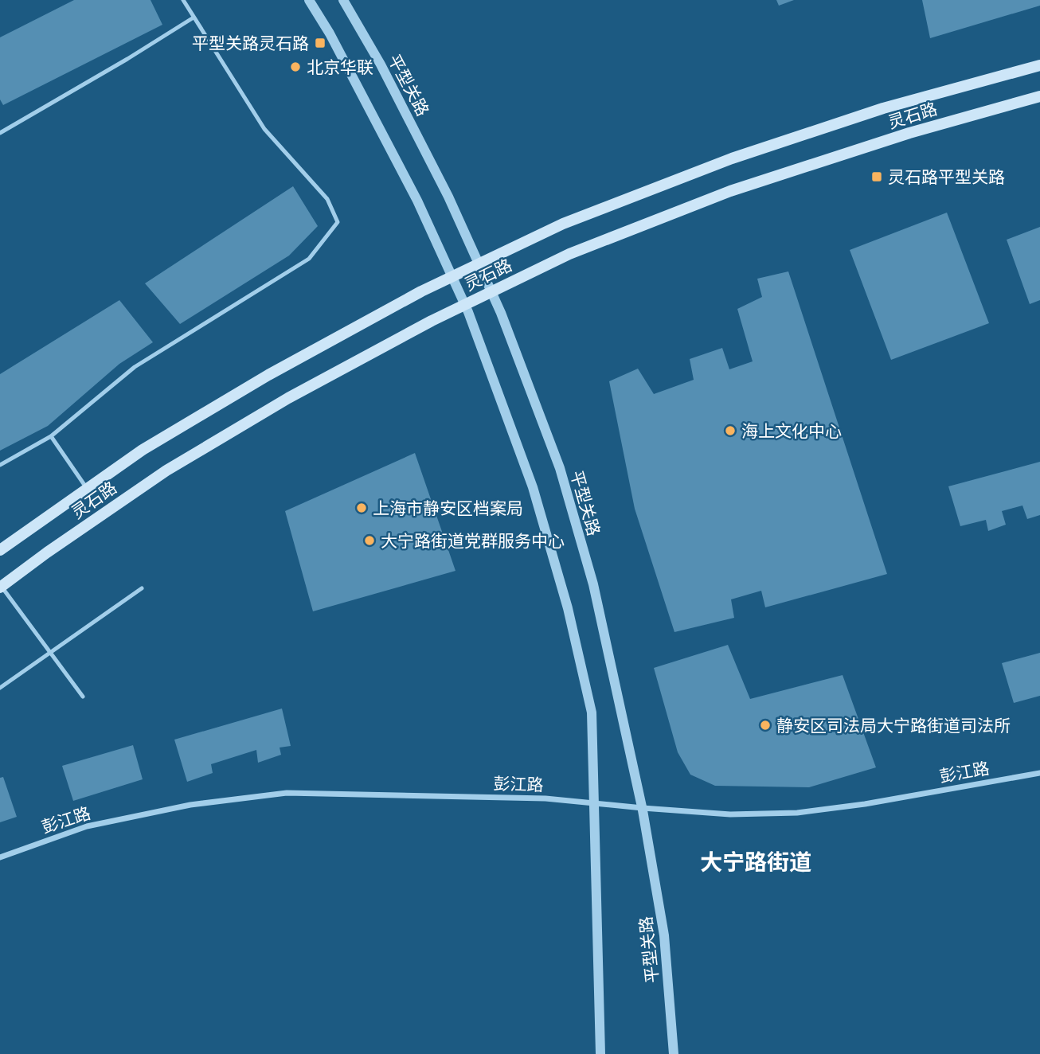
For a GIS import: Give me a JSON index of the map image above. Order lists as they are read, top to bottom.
{
  "streets": {
    "main road": ["灵石路"],
    "street": ["平型关路", "彭江路"]
  },
  "crossings": [
    ["平型关路", "灵石路"],
    ["平型关路", "彭江路"]
  ],
  "districts": ["大宁路街道"],
  "places": {
    "transit": ["平型关路灵石路", "灵石路平型关路"],
    "other": [
      "北京华联",
      "海上文化中心",
      "上海市静安区档案局",
      "大宁路街道党群服务中心",
      "静安区司法局大宁路街道司法所"
    ]
  }
}
